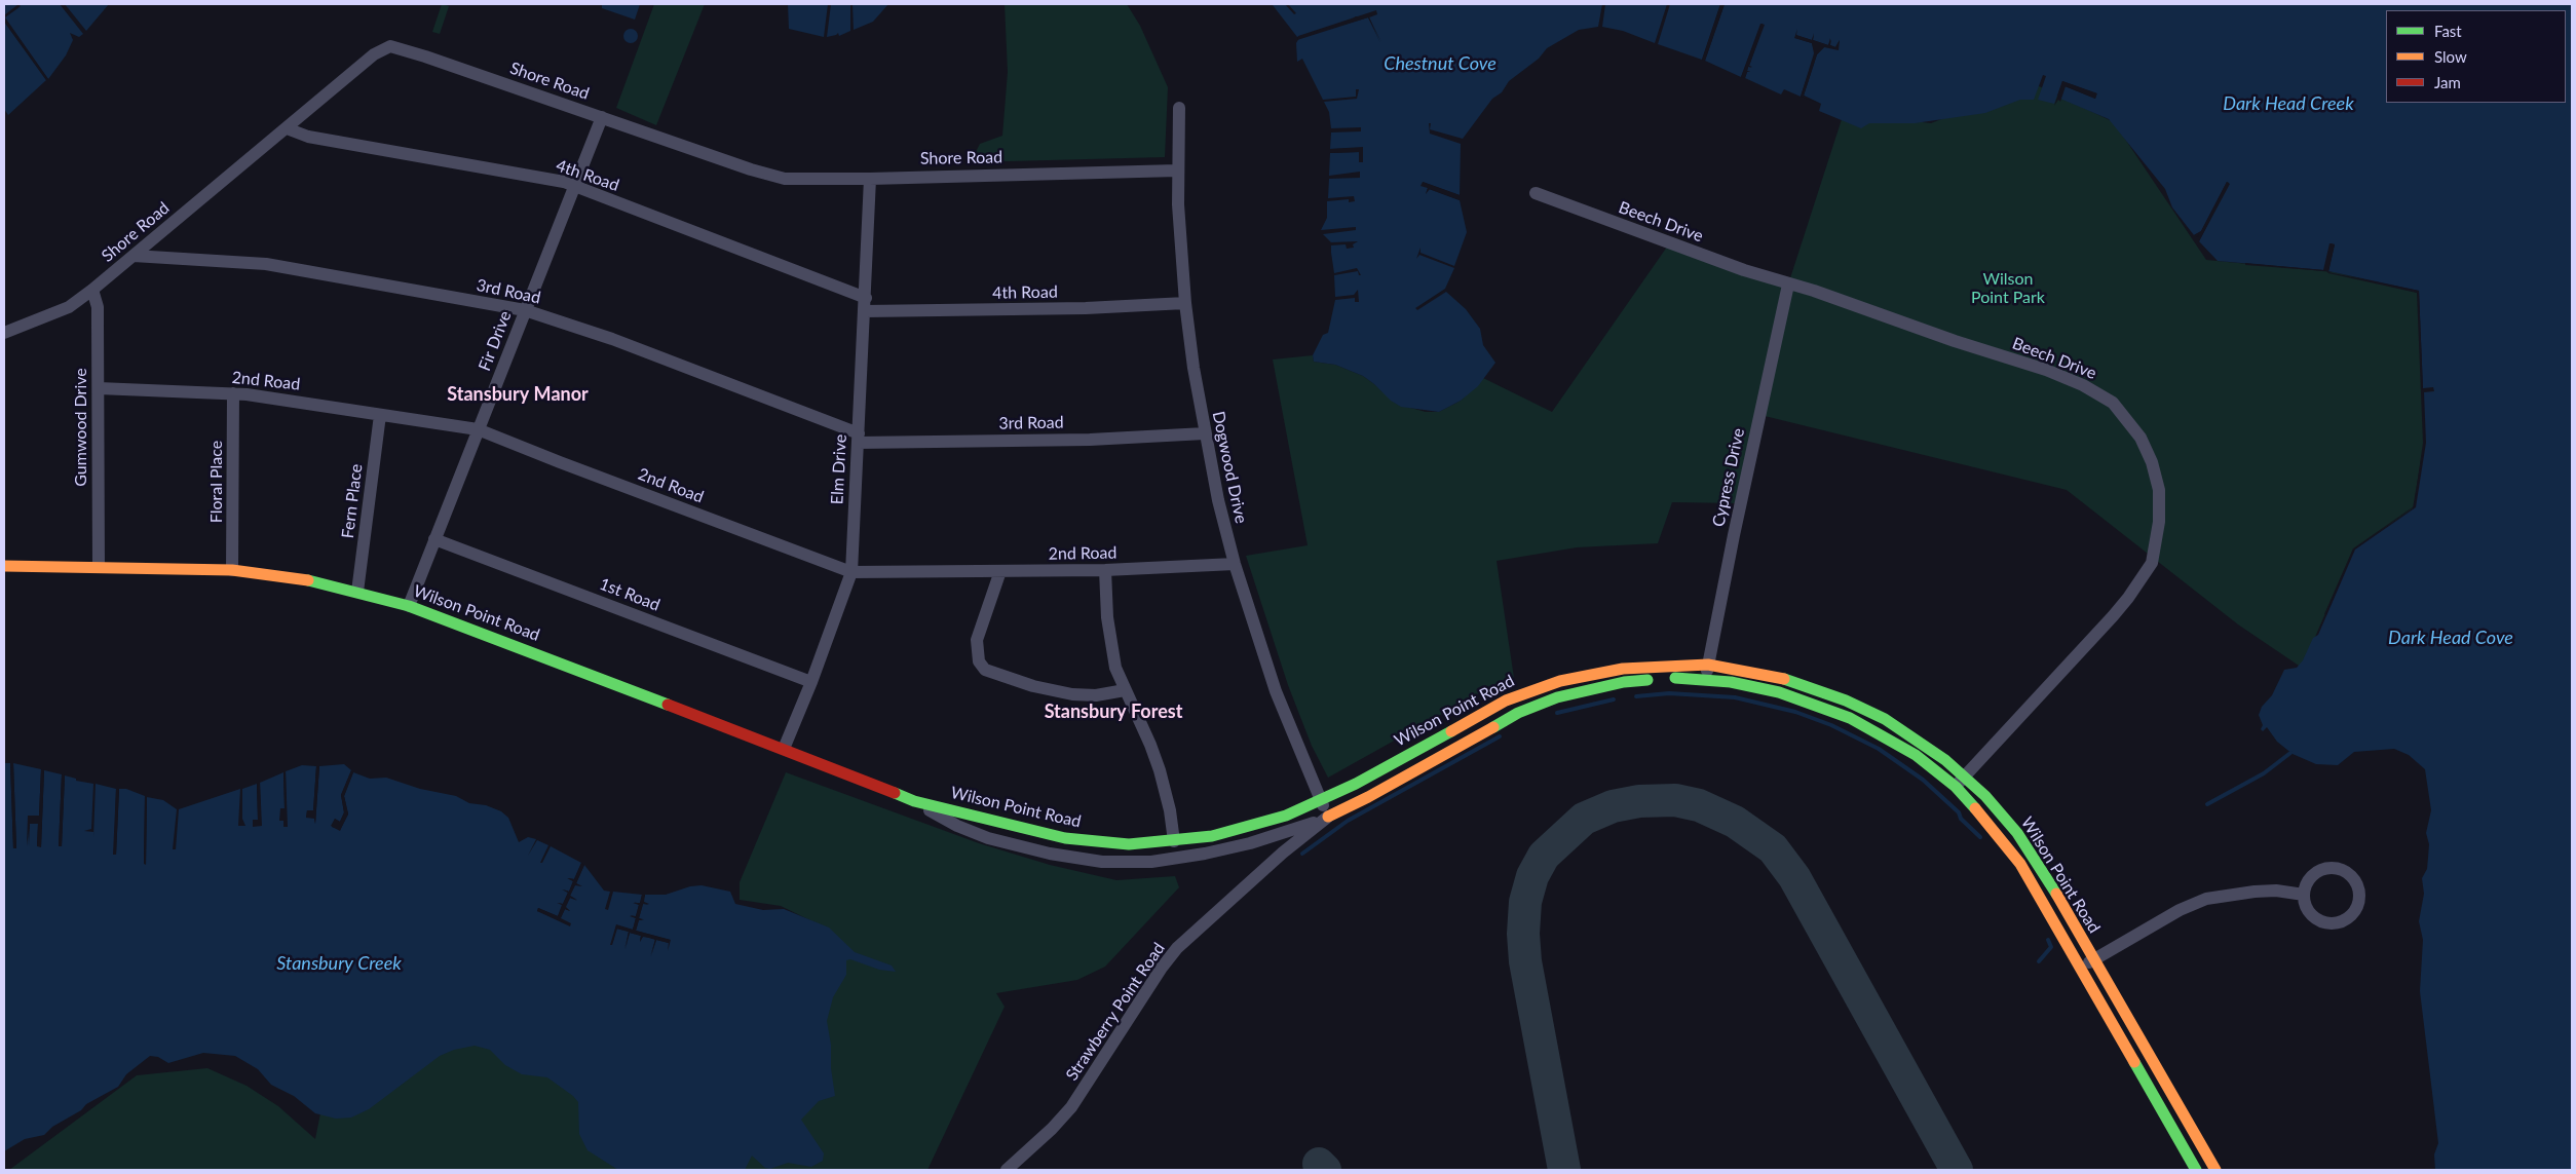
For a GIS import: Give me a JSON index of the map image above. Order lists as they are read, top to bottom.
{
  "streets": {
    "street": [
      "Shore Road",
      "4th Road",
      "Beech Drive",
      "3rd Road",
      "Fir Drive",
      "2nd Road",
      "Gumwood Drive",
      "Dogwood Drive",
      "Elm Drive",
      "Cypress Drive",
      "Floral Place",
      "Fern Place",
      "1st Road",
      "Wilson Point Road",
      "Strawberry Point Road"
    ]
  },
  "crossings": [
    ["Shore Road", "4th Road"],
    ["Shore Road", "3rd Road"],
    ["Shore Road", "Fir Drive"],
    ["Shore Road", "Gumwood Drive"],
    ["Shore Road", "Dogwood Drive"],
    ["Shore Road", "Elm Drive"],
    ["4th Road", "Fir Drive"],
    ["4th Road", "Dogwood Drive"],
    ["4th Road", "Elm Drive"],
    ["Beech Drive", "Cypress Drive"],
    ["Beech Drive", "Wilson Point Road"],
    ["3rd Road", "Fir Drive"],
    ["3rd Road", "Dogwood Drive"],
    ["3rd Road", "Elm Drive"],
    ["Fir Drive", "2nd Road"],
    ["Fir Drive", "1st Road"],
    ["Fir Drive", "Wilson Point Road"],
    ["2nd Road", "Gumwood Drive"],
    ["2nd Road", "Dogwood Drive"],
    ["2nd Road", "Elm Drive"],
    ["2nd Road", "Floral Place"],
    ["2nd Road", "Fern Place"],
    ["Gumwood Drive", "Wilson Point Road"],
    ["Dogwood Drive", "Wilson Point Road"],
    ["Dogwood Drive", "Strawberry Point Road"],
    ["Elm Drive", "1st Road"],
    ["Elm Drive", "Wilson Point Road"],
    ["Cypress Drive", "Wilson Point Road"],
    ["Floral Place", "Wilson Point Road"],
    ["Fern Place", "Wilson Point Road"],
    ["Wilson Point Road", "Strawberry Point Road"]
  ],
  "districts": ["Stansbury Manor", "Stansbury Forest"],
  "water": [
    "Chestnut Cove",
    "Dark Head Creek",
    "Dark Head Cove",
    "Stansbury Creek"
  ],
  "parks": ["Wilson Point Park"],
  "legend": ["Fast", "Slow", "Jam"]
}
